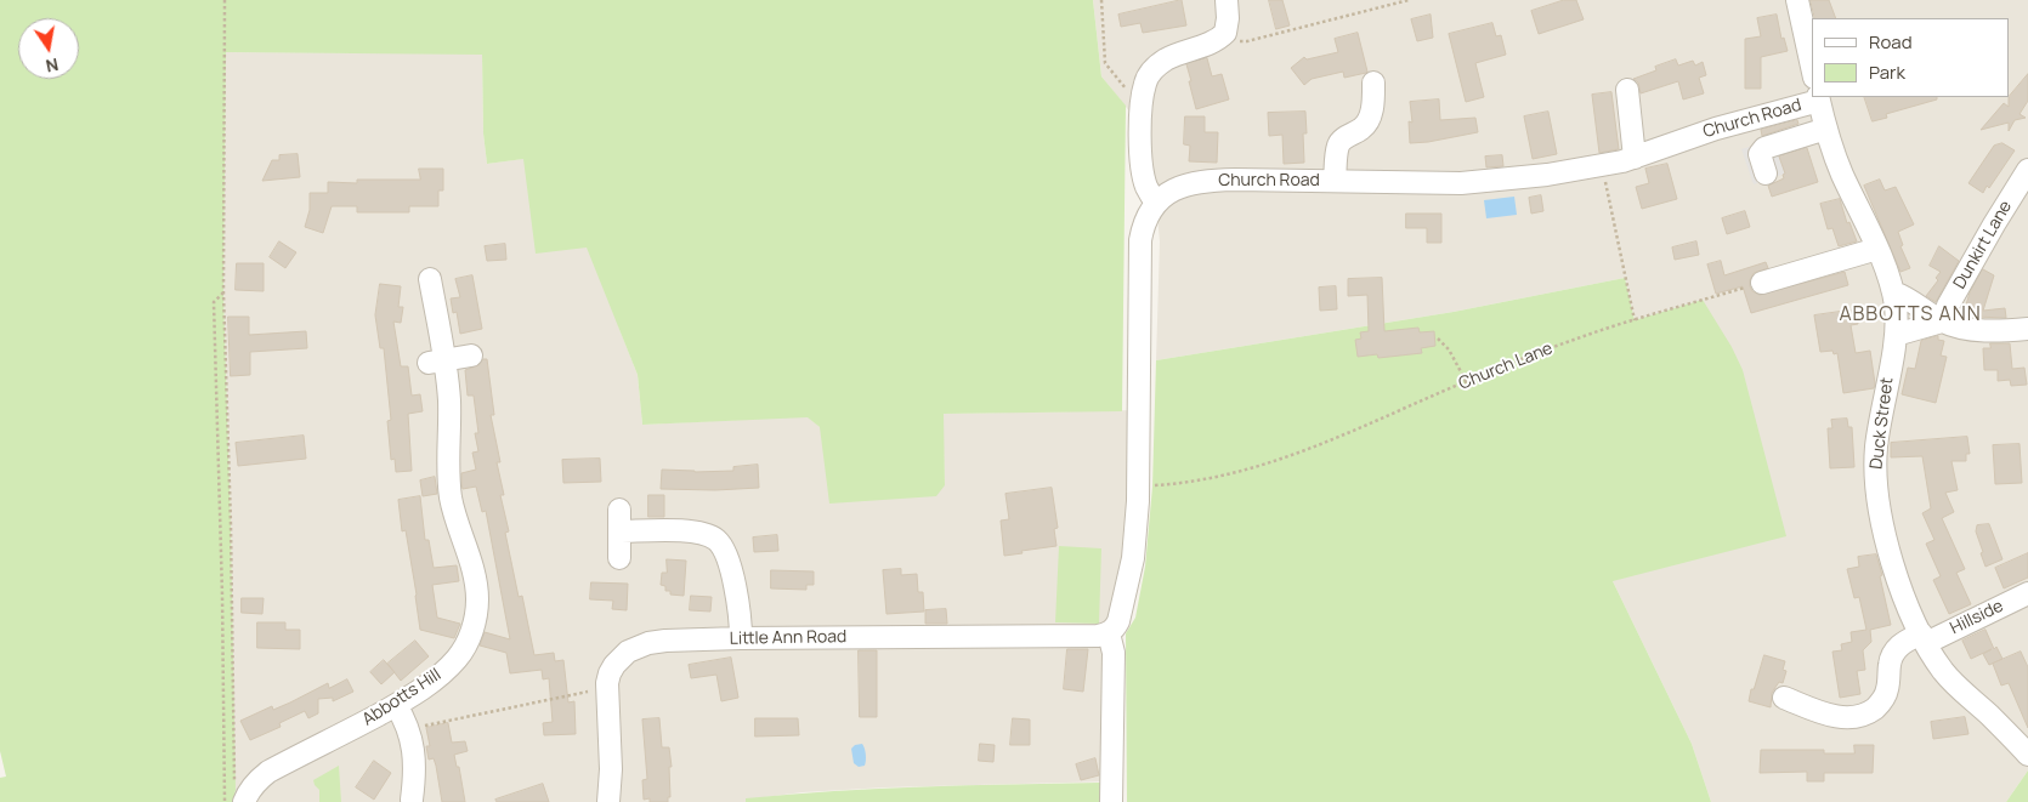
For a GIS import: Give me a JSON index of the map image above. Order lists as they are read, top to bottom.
{
  "streets": {
    "street": [
      "Church Road",
      "Dunkirt Lane",
      "Duck Street",
      "Hillside",
      "Little Ann Road",
      "Abbotts Hill"
    ],
    "path": ["Church Lane"]
  },
  "crossings": [
    ["Church Road", "Church Lane"],
    ["Church Road", "Duck Street"],
    ["Church Road", "Little Ann Road"],
    ["Duck Street", "Hillside"]
  ],
  "districts": ["ABBOTTS ANN"],
  "legend": ["Road", "Park"],
  "north": "bottom"
}
